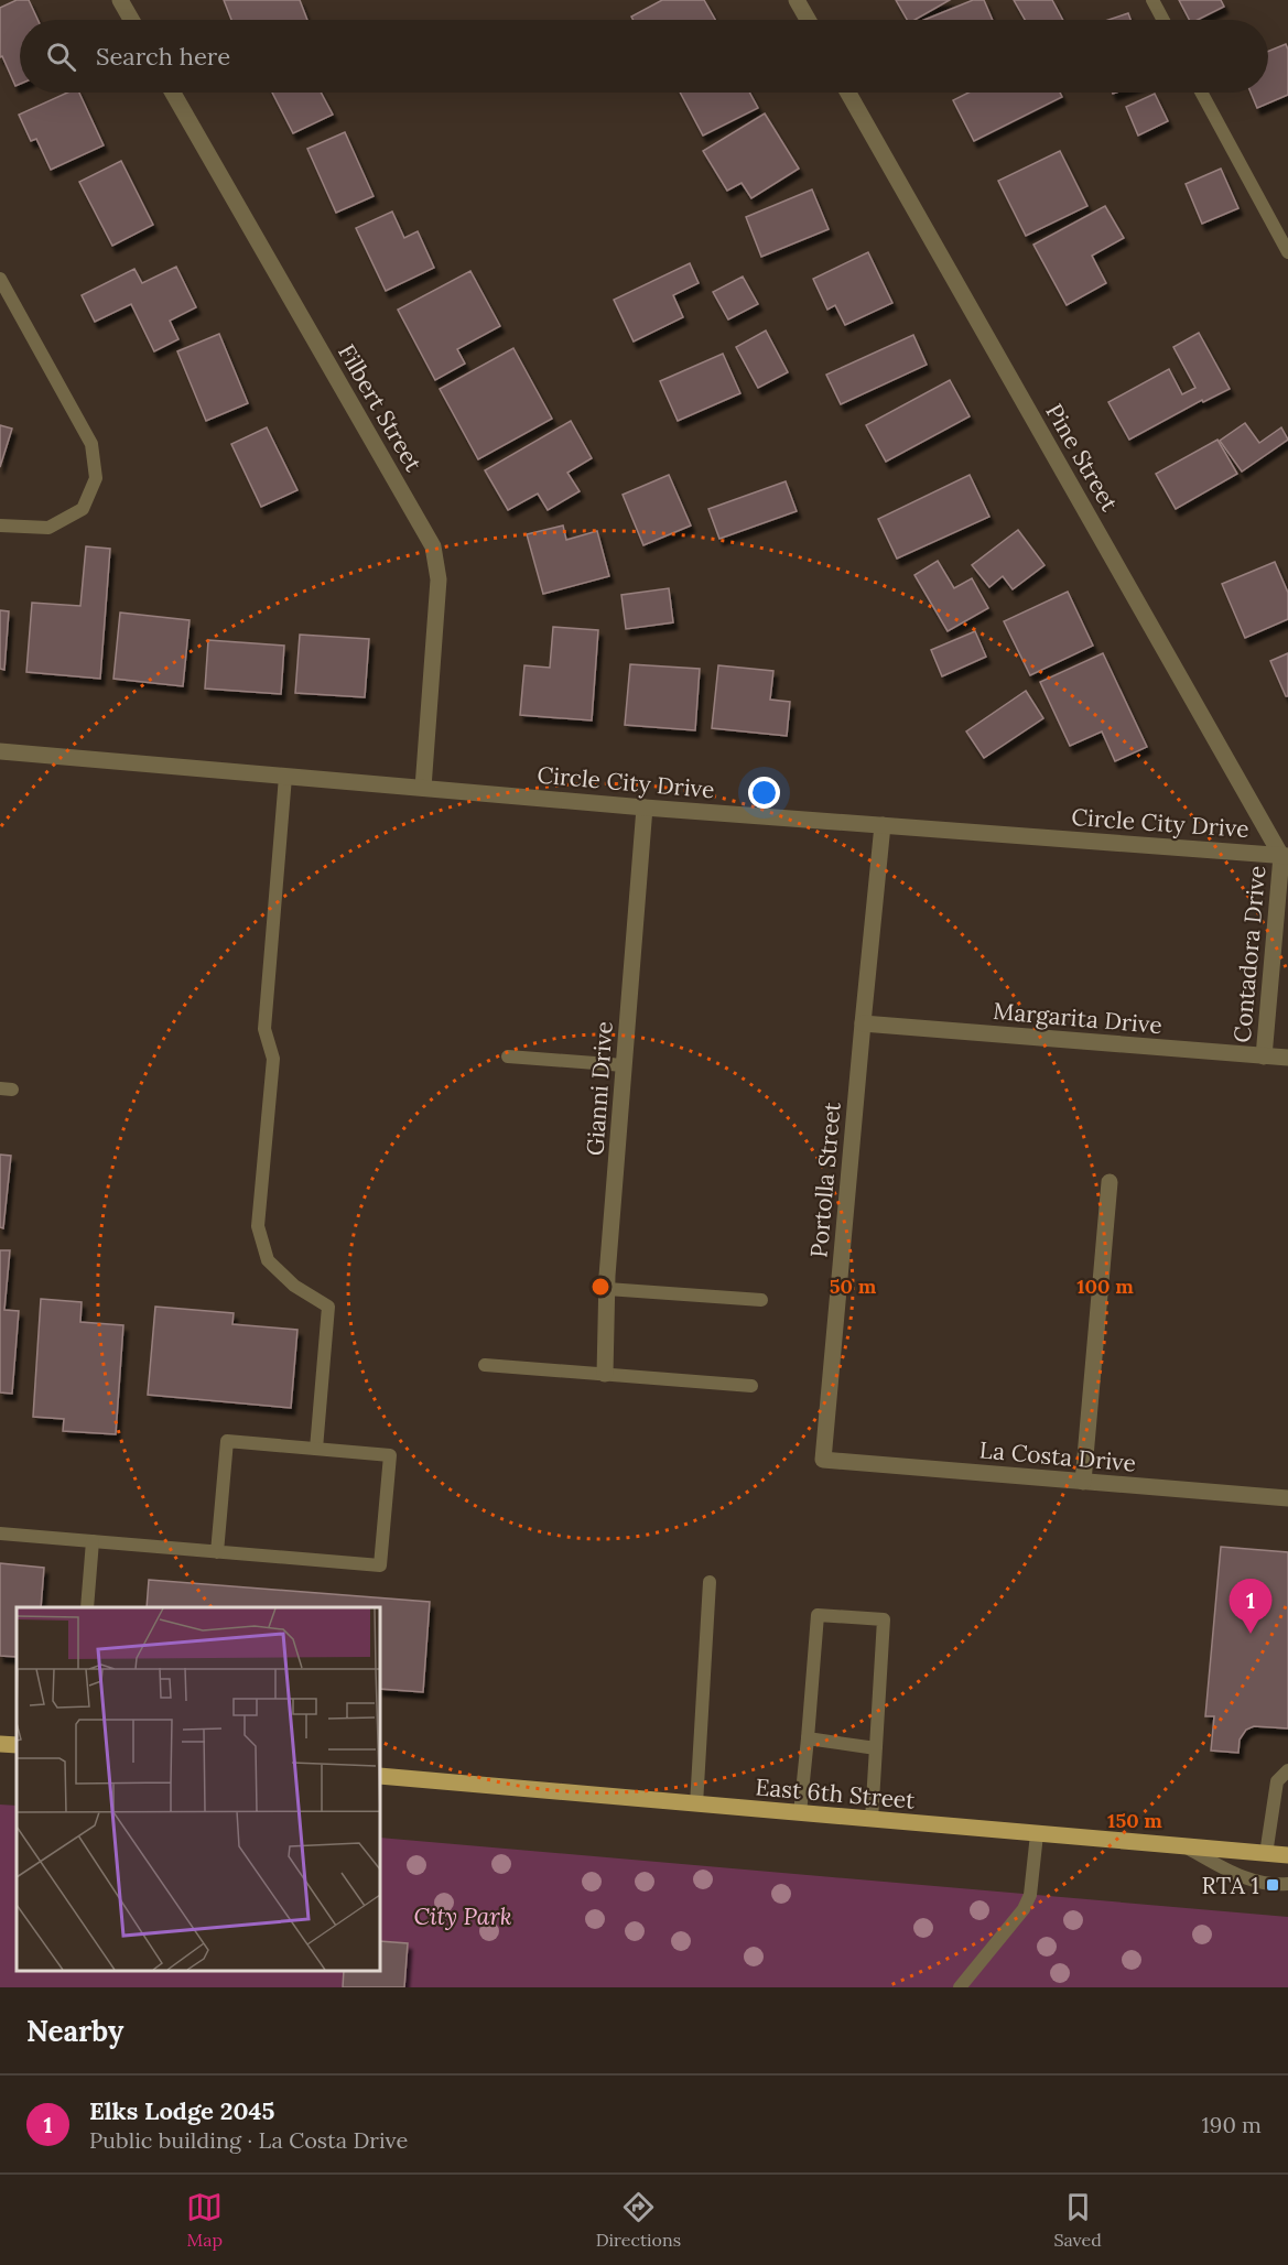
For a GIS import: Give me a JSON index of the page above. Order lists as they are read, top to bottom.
{
  "streets": {
    "main road": ["East 6th Street"],
    "street": [
      "Filbert Street",
      "Pine Street",
      "Circle City Drive",
      "Contadora Drive",
      "Margarita Drive",
      "Gianni Drive",
      "Portolla Street",
      "La Costa Drive"
    ]
  },
  "crossings": [
    ["Filbert Street", "Circle City Drive"],
    ["Pine Street", "Circle City Drive"],
    ["Pine Street", "Contadora Drive"],
    ["Circle City Drive", "Contadora Drive"],
    ["Circle City Drive", "Gianni Drive"],
    ["Circle City Drive", "Portolla Street"],
    ["Contadora Drive", "Margarita Drive"],
    ["Margarita Drive", "Portolla Street"],
    ["Portolla Street", "La Costa Drive"]
  ],
  "parks": ["City Park"],
  "places": {
    "transit": ["RTA 1"]
  },
  "page": {
    "search": "Search here",
    "pins": "1",
    "heading": "Nearby",
    "list": [
      {
        "mark": "1",
        "name": "Elks Lodge 2045",
        "note": "Public building · La Costa Drive",
        "value": "190 m"
      }
    ],
    "nav": ["Map", "Directions", "Saved"]
  },
  "rings": ["50 m", "100 m", "150 m"]
}
